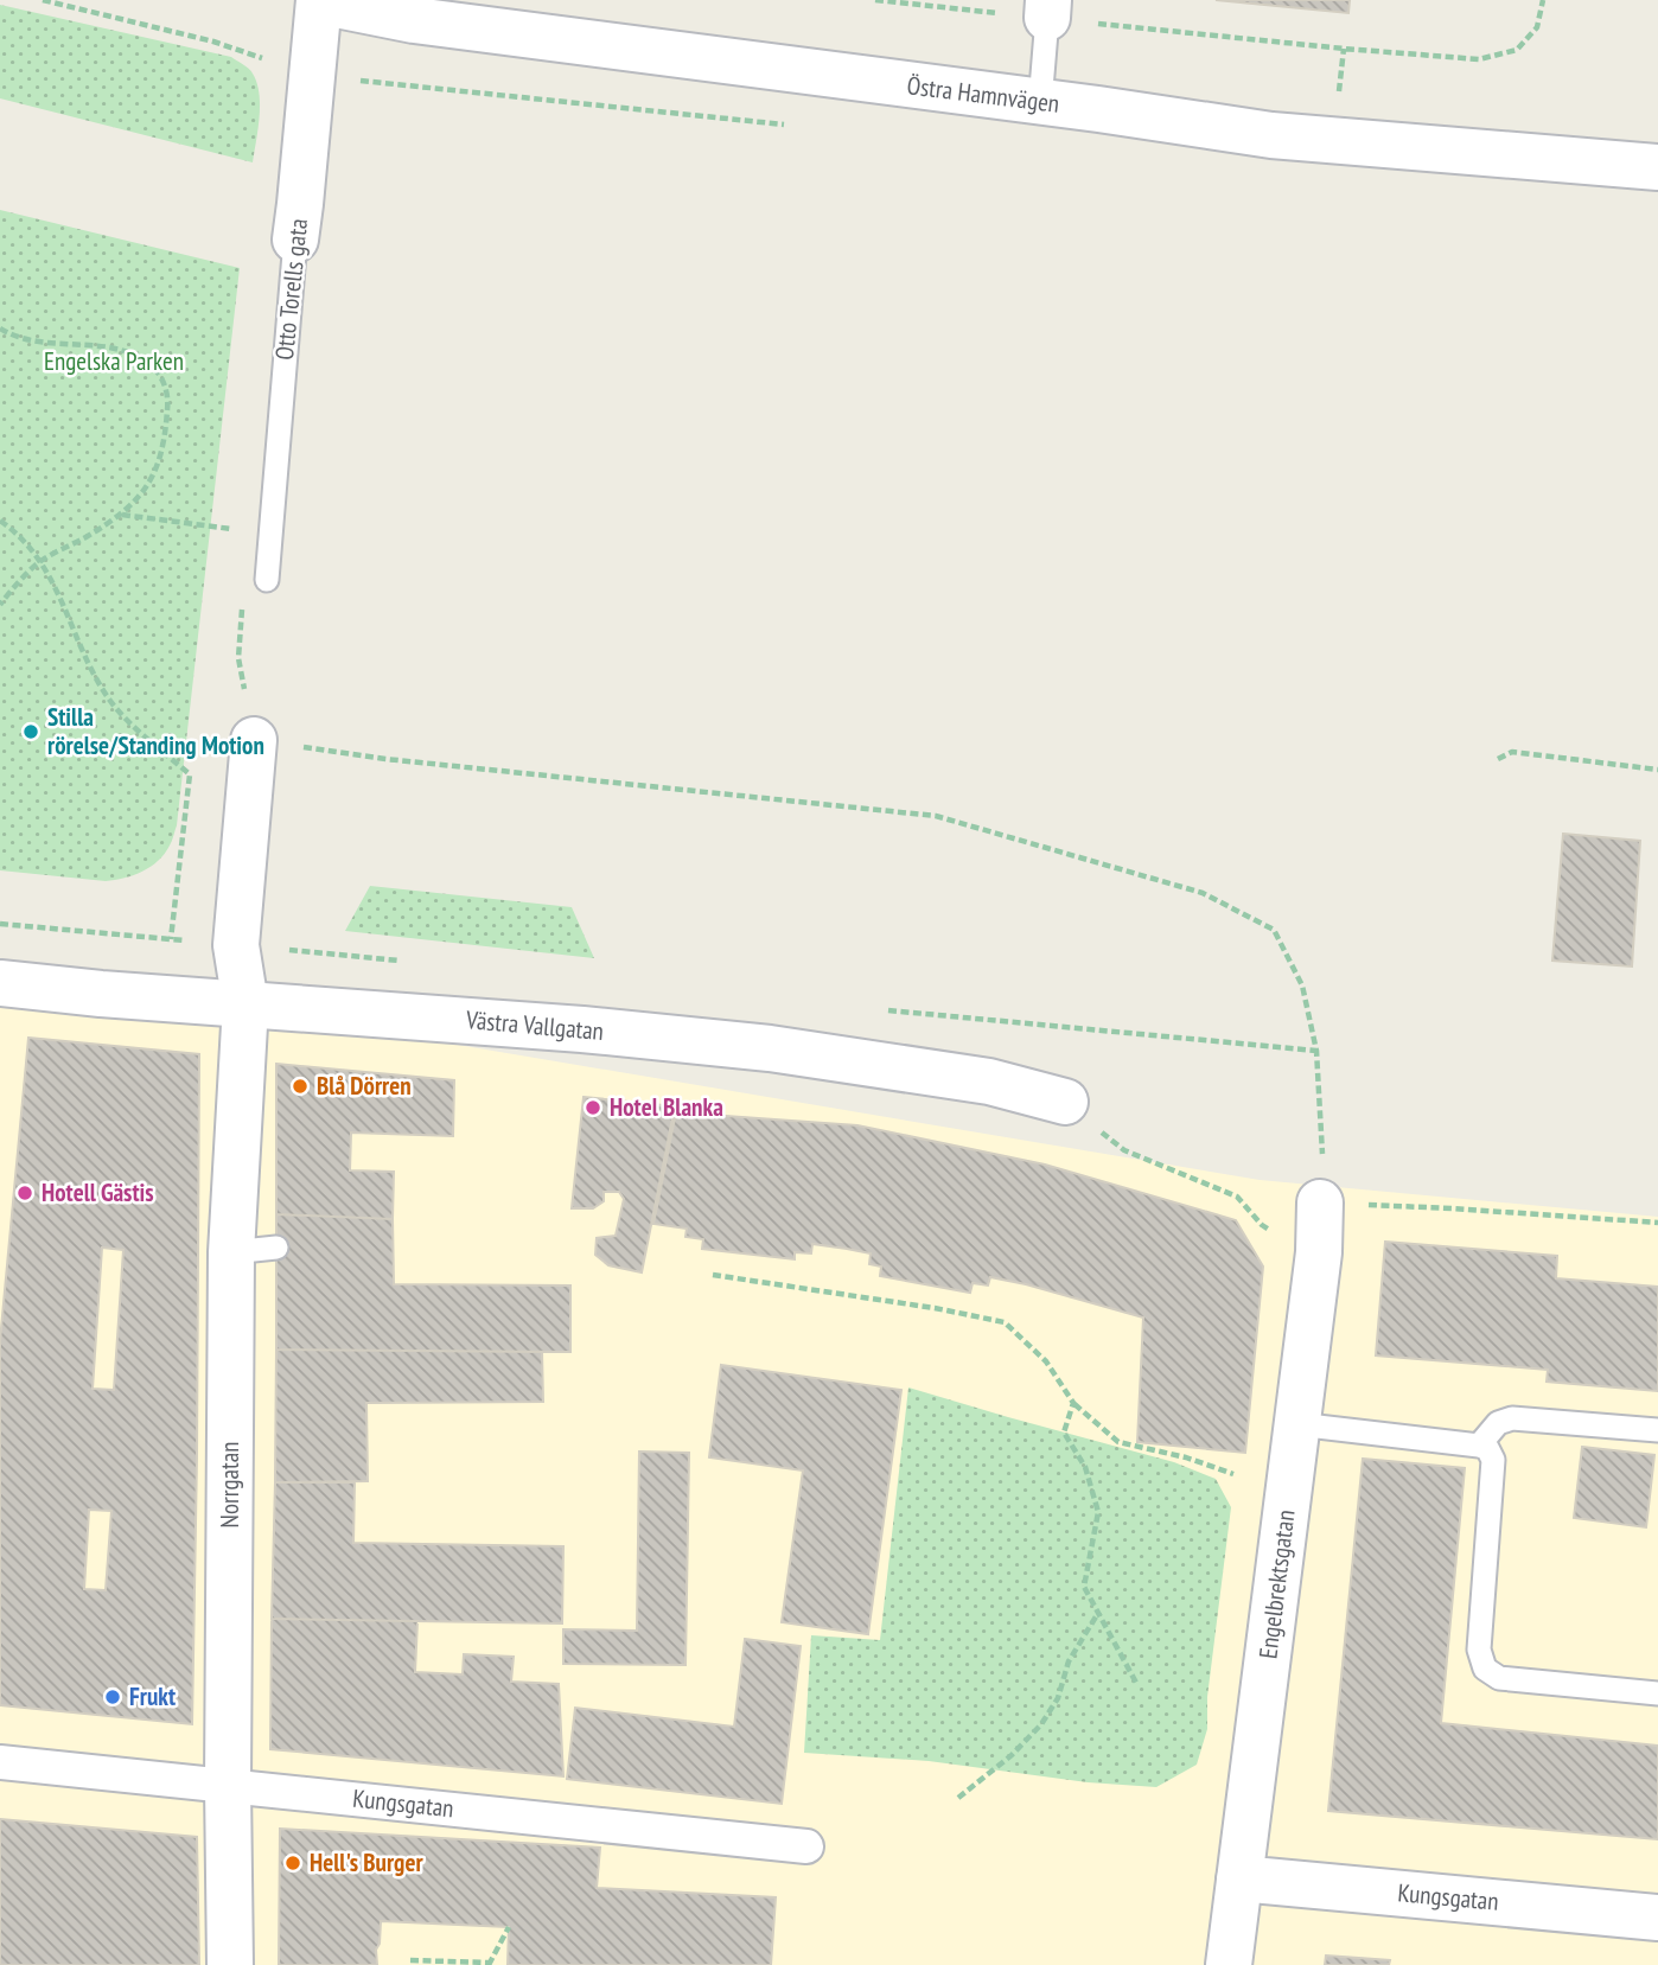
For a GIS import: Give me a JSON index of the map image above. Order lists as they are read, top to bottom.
{
  "streets": {
    "street": [
      "Östra Hamnvägen",
      "Otto Torells gata",
      "Västra Vallgatan",
      "Norrgatan",
      "Engelbrektsgatan",
      "Kungsgatan"
    ]
  },
  "crossings": [
    ["Östra Hamnvägen", "Otto Torells gata"],
    ["Västra Vallgatan", "Norrgatan"],
    ["Norrgatan", "Kungsgatan"],
    ["Engelbrektsgatan", "Kungsgatan"]
  ],
  "parks": ["Engelska Parken"],
  "places": [
    "Stilla rörelse/Standing Motion",
    "Blå Dörren",
    "Hotel Blanka",
    "Hotell Gästis",
    "Frukt",
    "Hell's Burger"
  ]
}
